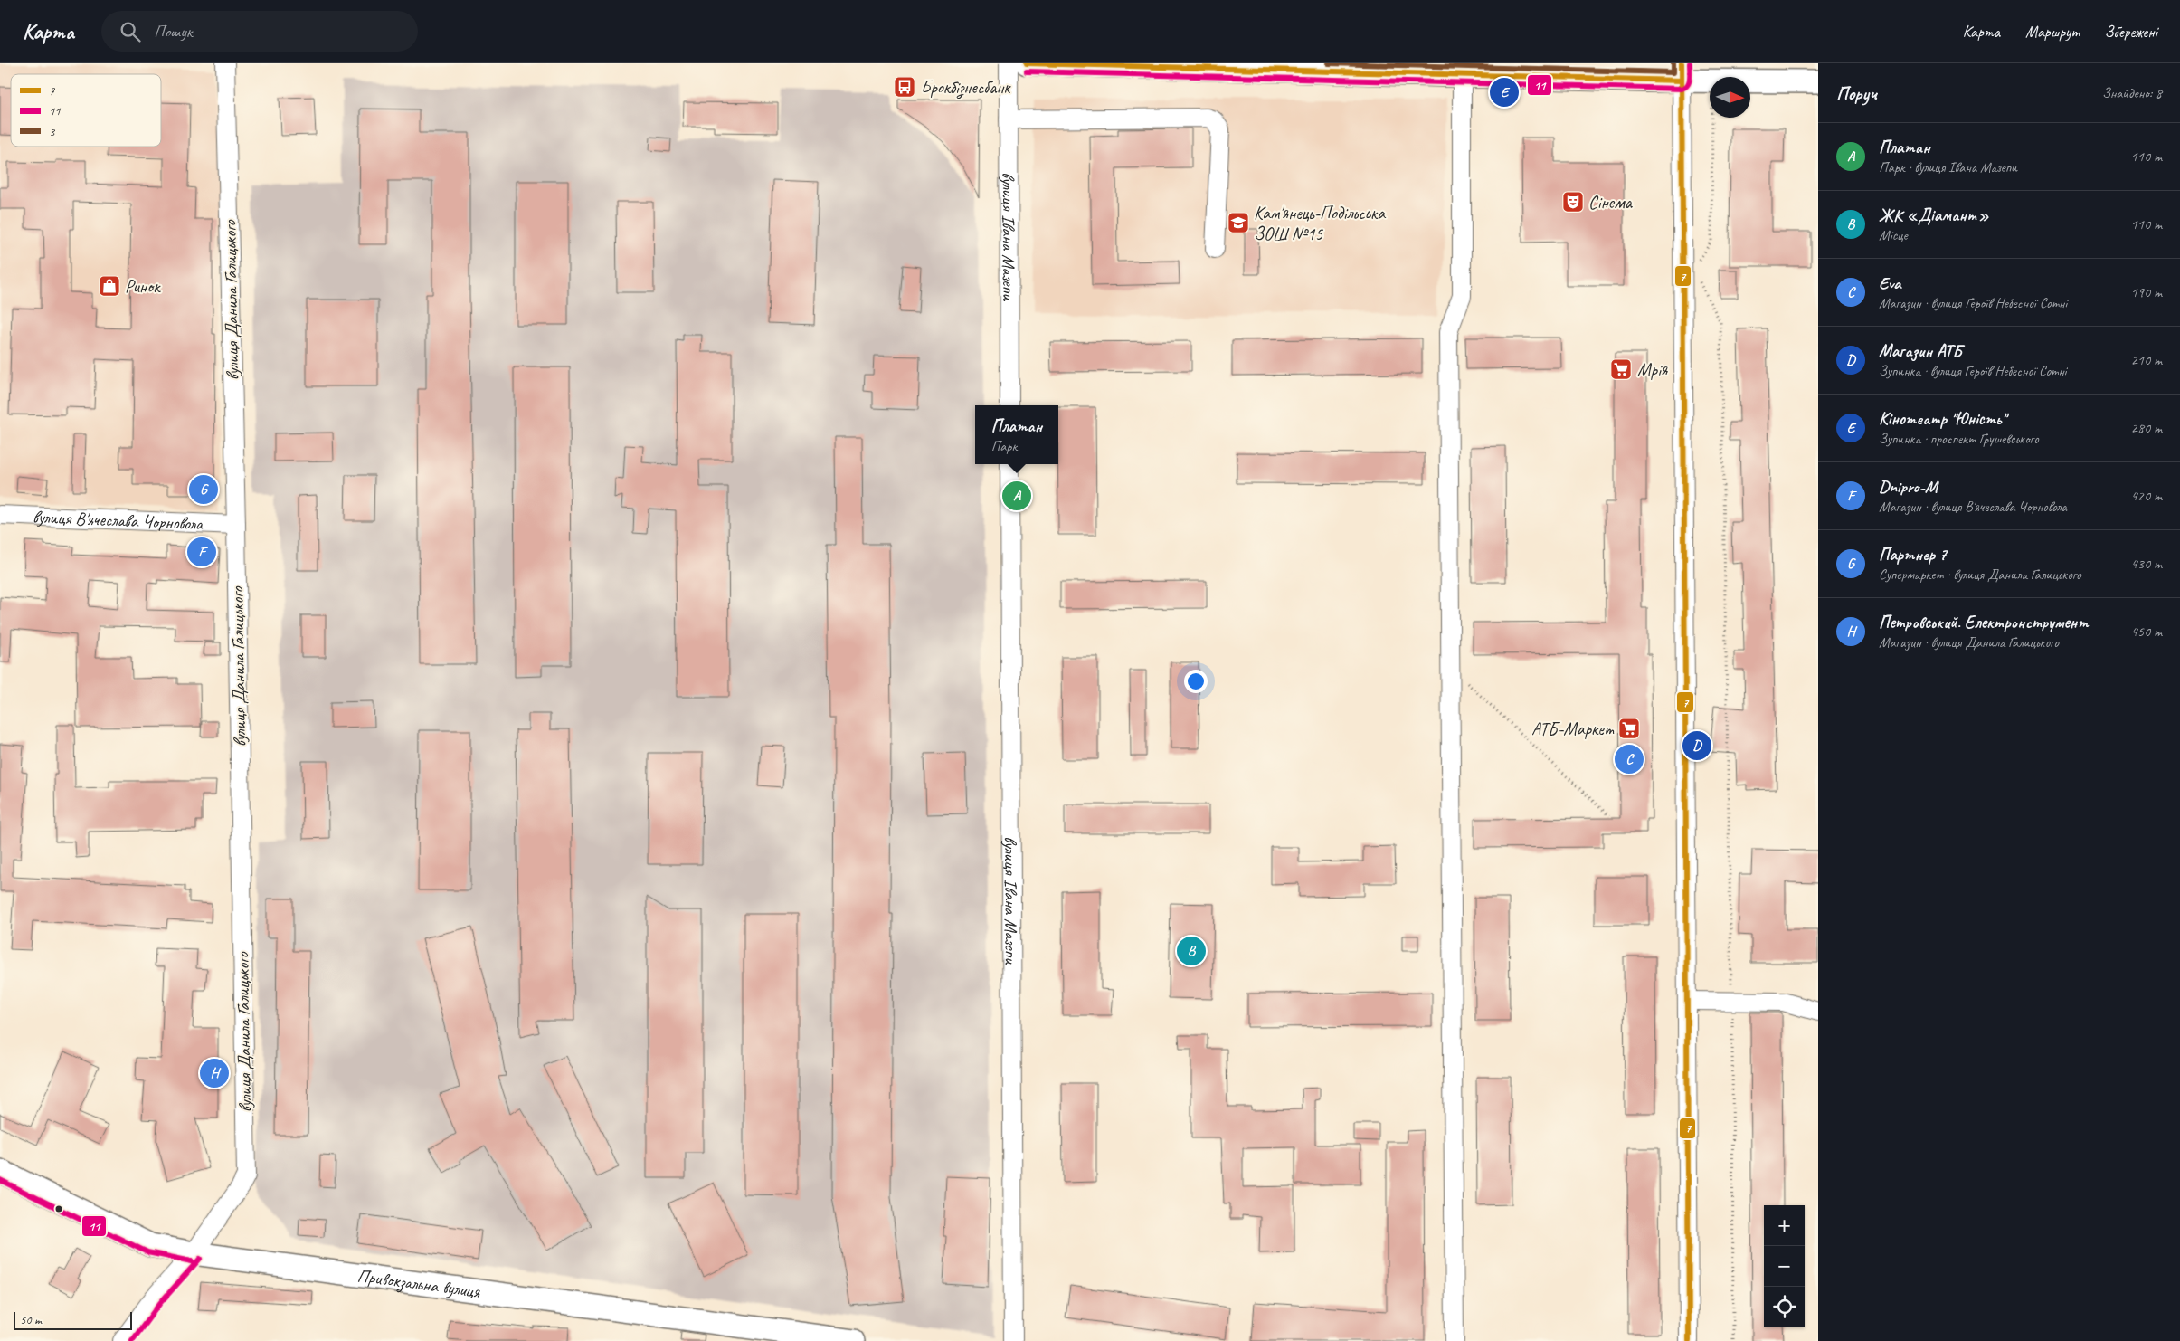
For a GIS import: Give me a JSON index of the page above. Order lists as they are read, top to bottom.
{
  "streets": {
    "main road": ["Привокзальна вулиця"],
    "street": ["вулиця Івана Мазепи", "вулиця Данила Галицького", "вулиця В'ячеслава Чорновола"]
  },
  "crossings": [
    ["вулиця Данила Галицького", "вулиця В'ячеслава Чорновола"],
    ["вулиця Данила Галицького", "Привокзальна вулиця"]
  ],
  "places": {
    "bus stop": ["Брокбізнесбанк"],
    "theatre": ["Сінема"],
    "school or university": ["Кам'янець-Подільська ЗОШ №15"],
    "shop": ["Ринок"],
    "supermarket": ["Мрія", "АТБ-Маркет"]
  },
  "lines": ["transit line 7", "transit line 11", "transit line 3"],
  "legend": ["7", "11", "3"],
  "scale_bar": "50 m",
  "north": "right",
  "page": {
    "header": "Карта",
    "search": "Пошук",
    "nav": ["Карта", "Маршрут", "Збережені"],
    "heading": ["Поруч", "Знайдено: 8"],
    "pins": [
      "E",
      "G",
      "A",
      "F",
      "D",
      "C",
      "B",
      "H"
    ],
    "list": [
      {
        "mark": "A",
        "name": "Платан",
        "note": "Парк · вулиця Івана Мазепи",
        "value": "110 m"
      },
      {
        "mark": "B",
        "name": "ЖК «Діамант»",
        "note": "Місце",
        "value": "110 m"
      },
      {
        "mark": "C",
        "name": "Eva",
        "note": "Магазин · вулиця Героїв Небесної Сотні",
        "value": "190 m"
      },
      {
        "mark": "D",
        "name": "Магазин АТБ",
        "note": "Зупинка · вулиця Героїв Небесної Сотні",
        "value": "210 m"
      },
      {
        "mark": "E",
        "name": "Кінотеатр \"Юність\"",
        "note": "Зупинка · проспект Грушевського",
        "value": "280 m"
      },
      {
        "mark": "F",
        "name": "Dnipro-M",
        "note": "Магазин · вулиця В'ячеслава Чорновола",
        "value": "420 m"
      },
      {
        "mark": "G",
        "name": "Партнер 7",
        "note": "Супермаркет · вулиця Данила Галицького",
        "value": "430 m"
      },
      {
        "mark": "H",
        "name": "Петровський. Електронструмент",
        "note": "Магазин · вулиця Данила Галицького",
        "value": "450 m"
      }
    ],
    "popup": ["Платан", "Парк"],
    "map_buttons": ["+", "−"],
    "scale": "50 m"
  }
}
